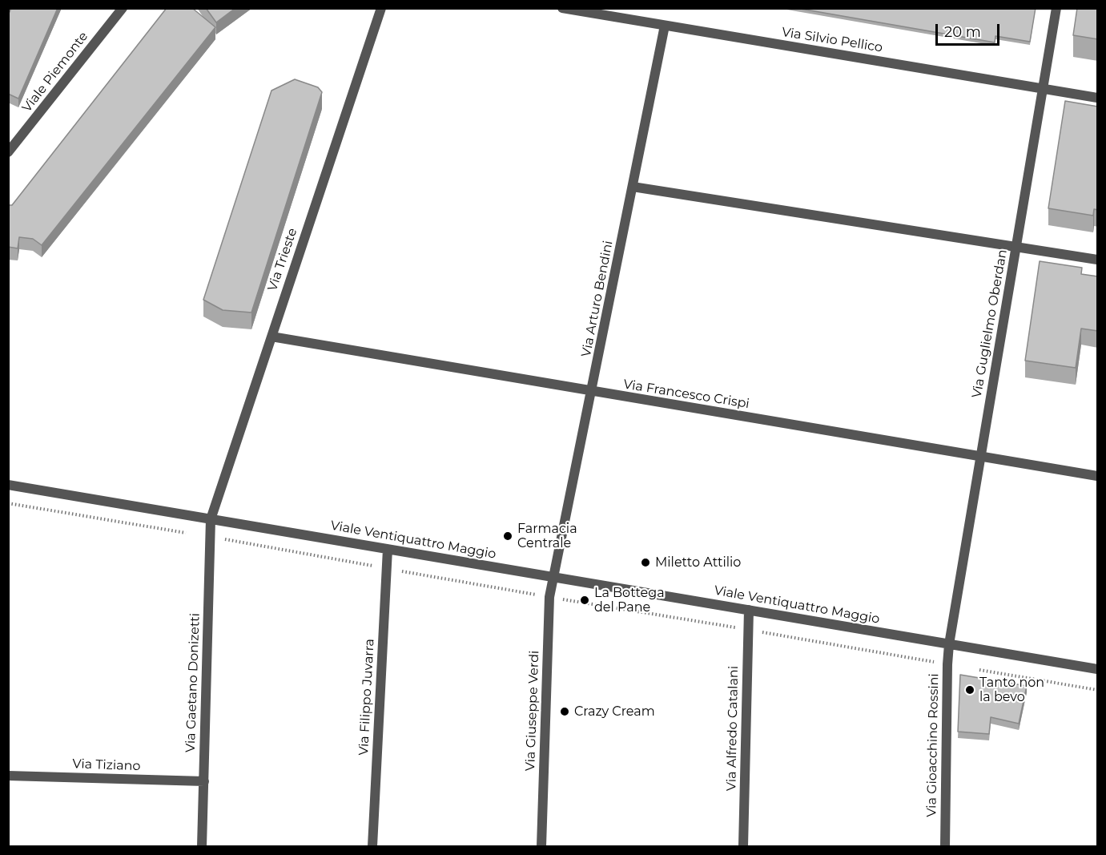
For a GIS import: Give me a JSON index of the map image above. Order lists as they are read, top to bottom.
{
  "streets": {
    "street": [
      "Via Silvio Pellico",
      "Viale Piemonte",
      "Via Trieste",
      "Via Arturo Bendini",
      "Via Guglielmo Oberdan",
      "Via Francesco Crispi",
      "Viale Ventiquattro Maggio",
      "Via Gaetano Donizetti",
      "Via Filippo Juvarra",
      "Via Giuseppe Verdi",
      "Via Alfredo Catalani",
      "Via Gioacchino Rossini",
      "Via Tiziano"
    ]
  },
  "crossings": [
    ["Via Silvio Pellico", "Via Arturo Bendini"],
    ["Via Silvio Pellico", "Via Guglielmo Oberdan"],
    ["Via Trieste", "Via Francesco Crispi"],
    ["Via Trieste", "Viale Ventiquattro Maggio"],
    ["Via Trieste", "Via Gaetano Donizetti"],
    ["Via Arturo Bendini", "Via Francesco Crispi"],
    ["Via Arturo Bendini", "Viale Ventiquattro Maggio"],
    ["Via Arturo Bendini", "Via Giuseppe Verdi"],
    ["Via Guglielmo Oberdan", "Via Francesco Crispi"],
    ["Via Guglielmo Oberdan", "Viale Ventiquattro Maggio"],
    ["Via Guglielmo Oberdan", "Via Gioacchino Rossini"],
    ["Viale Ventiquattro Maggio", "Via Gaetano Donizetti"],
    ["Viale Ventiquattro Maggio", "Via Filippo Juvarra"],
    ["Viale Ventiquattro Maggio", "Via Giuseppe Verdi"],
    ["Viale Ventiquattro Maggio", "Via Alfredo Catalani"],
    ["Viale Ventiquattro Maggio", "Via Gioacchino Rossini"],
    ["Via Gaetano Donizetti", "Via Tiziano"]
  ],
  "places": [
    "Farmacia Centrale",
    "Miletto Attilio",
    "La Bottega del Pane",
    "Tanto non la bevo",
    "Crazy Cream"
  ],
  "scale_bar": "20 m"
}
